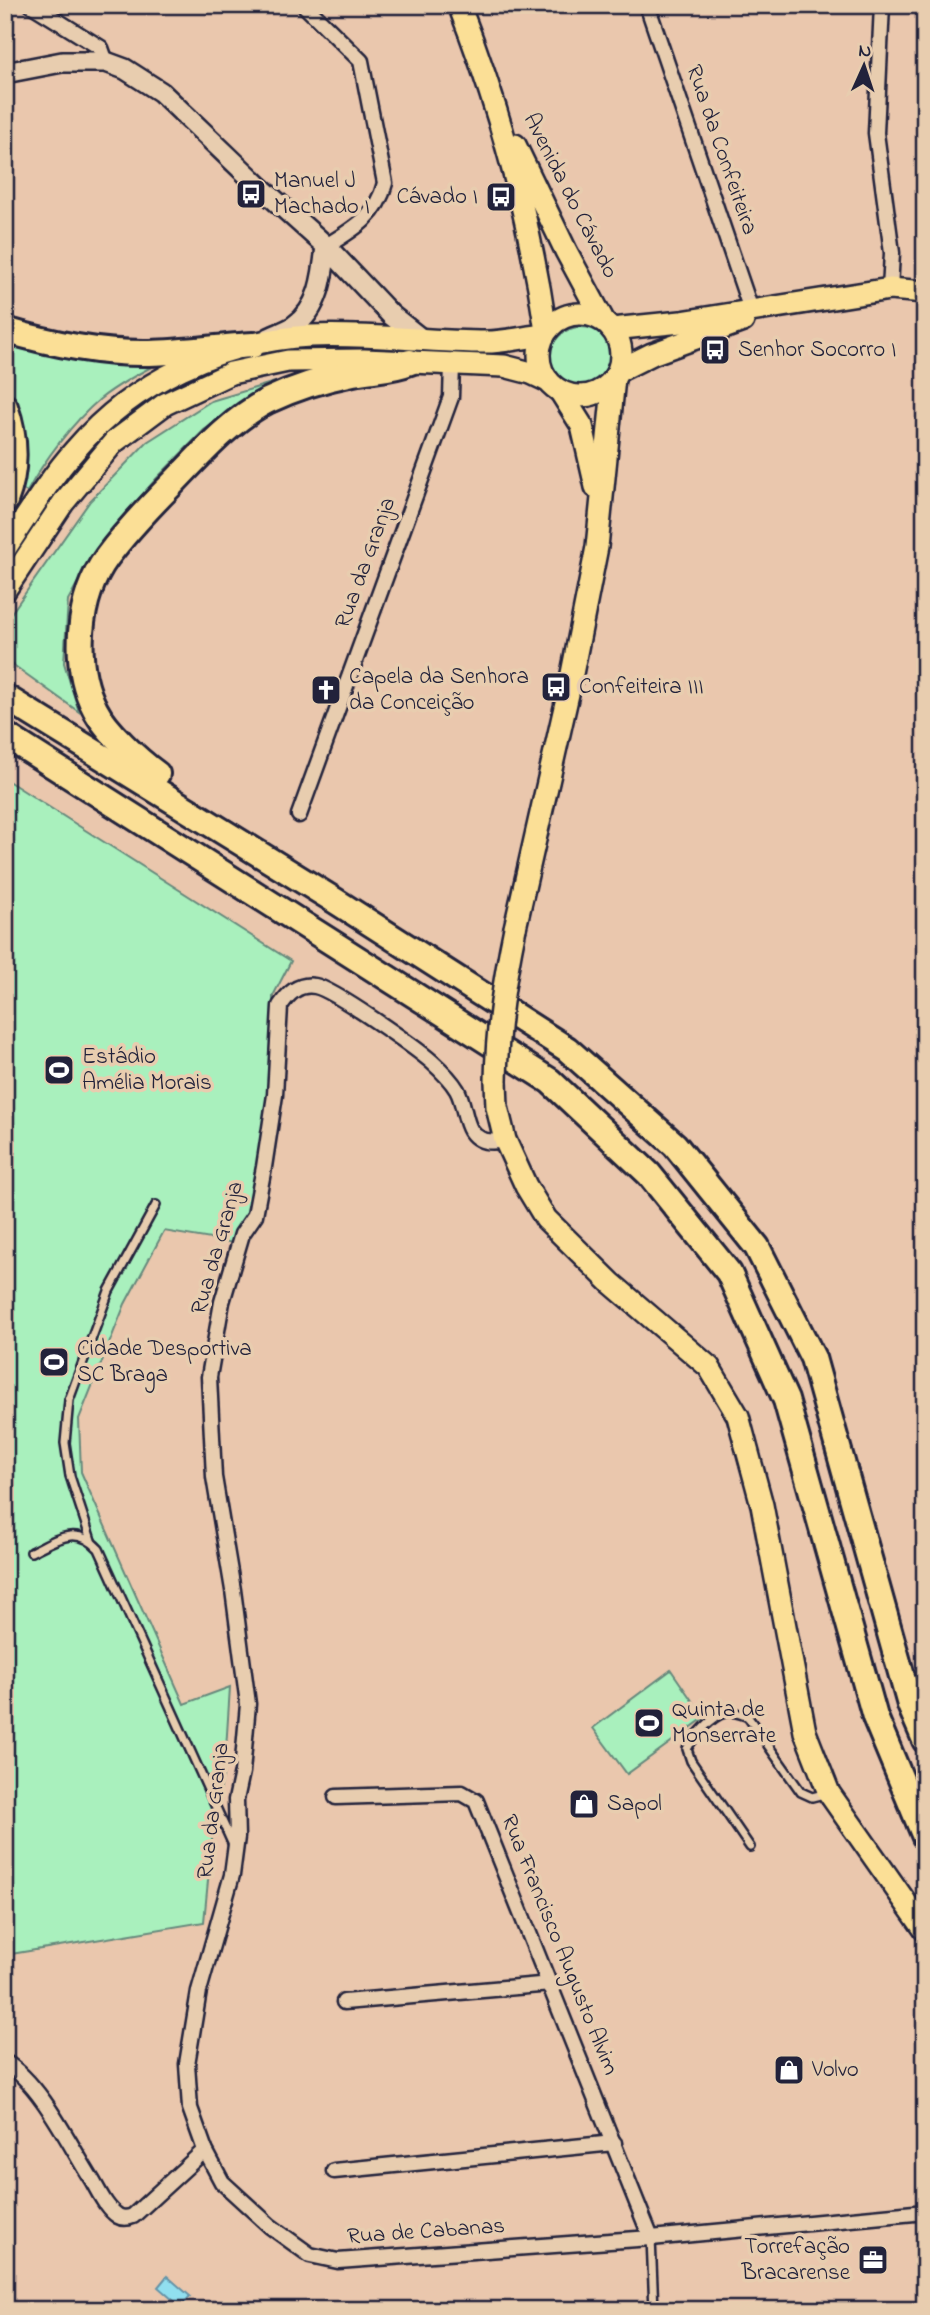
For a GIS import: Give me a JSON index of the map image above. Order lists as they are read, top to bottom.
{
  "streets": {
    "main road": ["Avenida do Cávado"],
    "street": [
      "Rua da Confeiteira",
      "Rua da Granja",
      "Rua Francisco Augusto Alvim",
      "Rua de Cabanas"
    ]
  },
  "crossings": [
    ["Rua da Granja", "Rua de Cabanas"],
    ["Rua Francisco Augusto Alvim", "Rua de Cabanas"]
  ],
  "places": {
    "bus stop": [
      "Manuel J Machado I",
      "Cávado I",
      "Senhor Socorro I",
      "Confeiteira III"
    ],
    "church": ["Capela da Senhora da Conceição"],
    "sports": ["Estádio Amélia Morais", "Cidade Desportiva SC Braga", "Quinta de Monserrate"],
    "shop": ["Sapol", "Volvo"],
    "office": ["Torrefação Bracarense"]
  },
  "north": "top"
}
